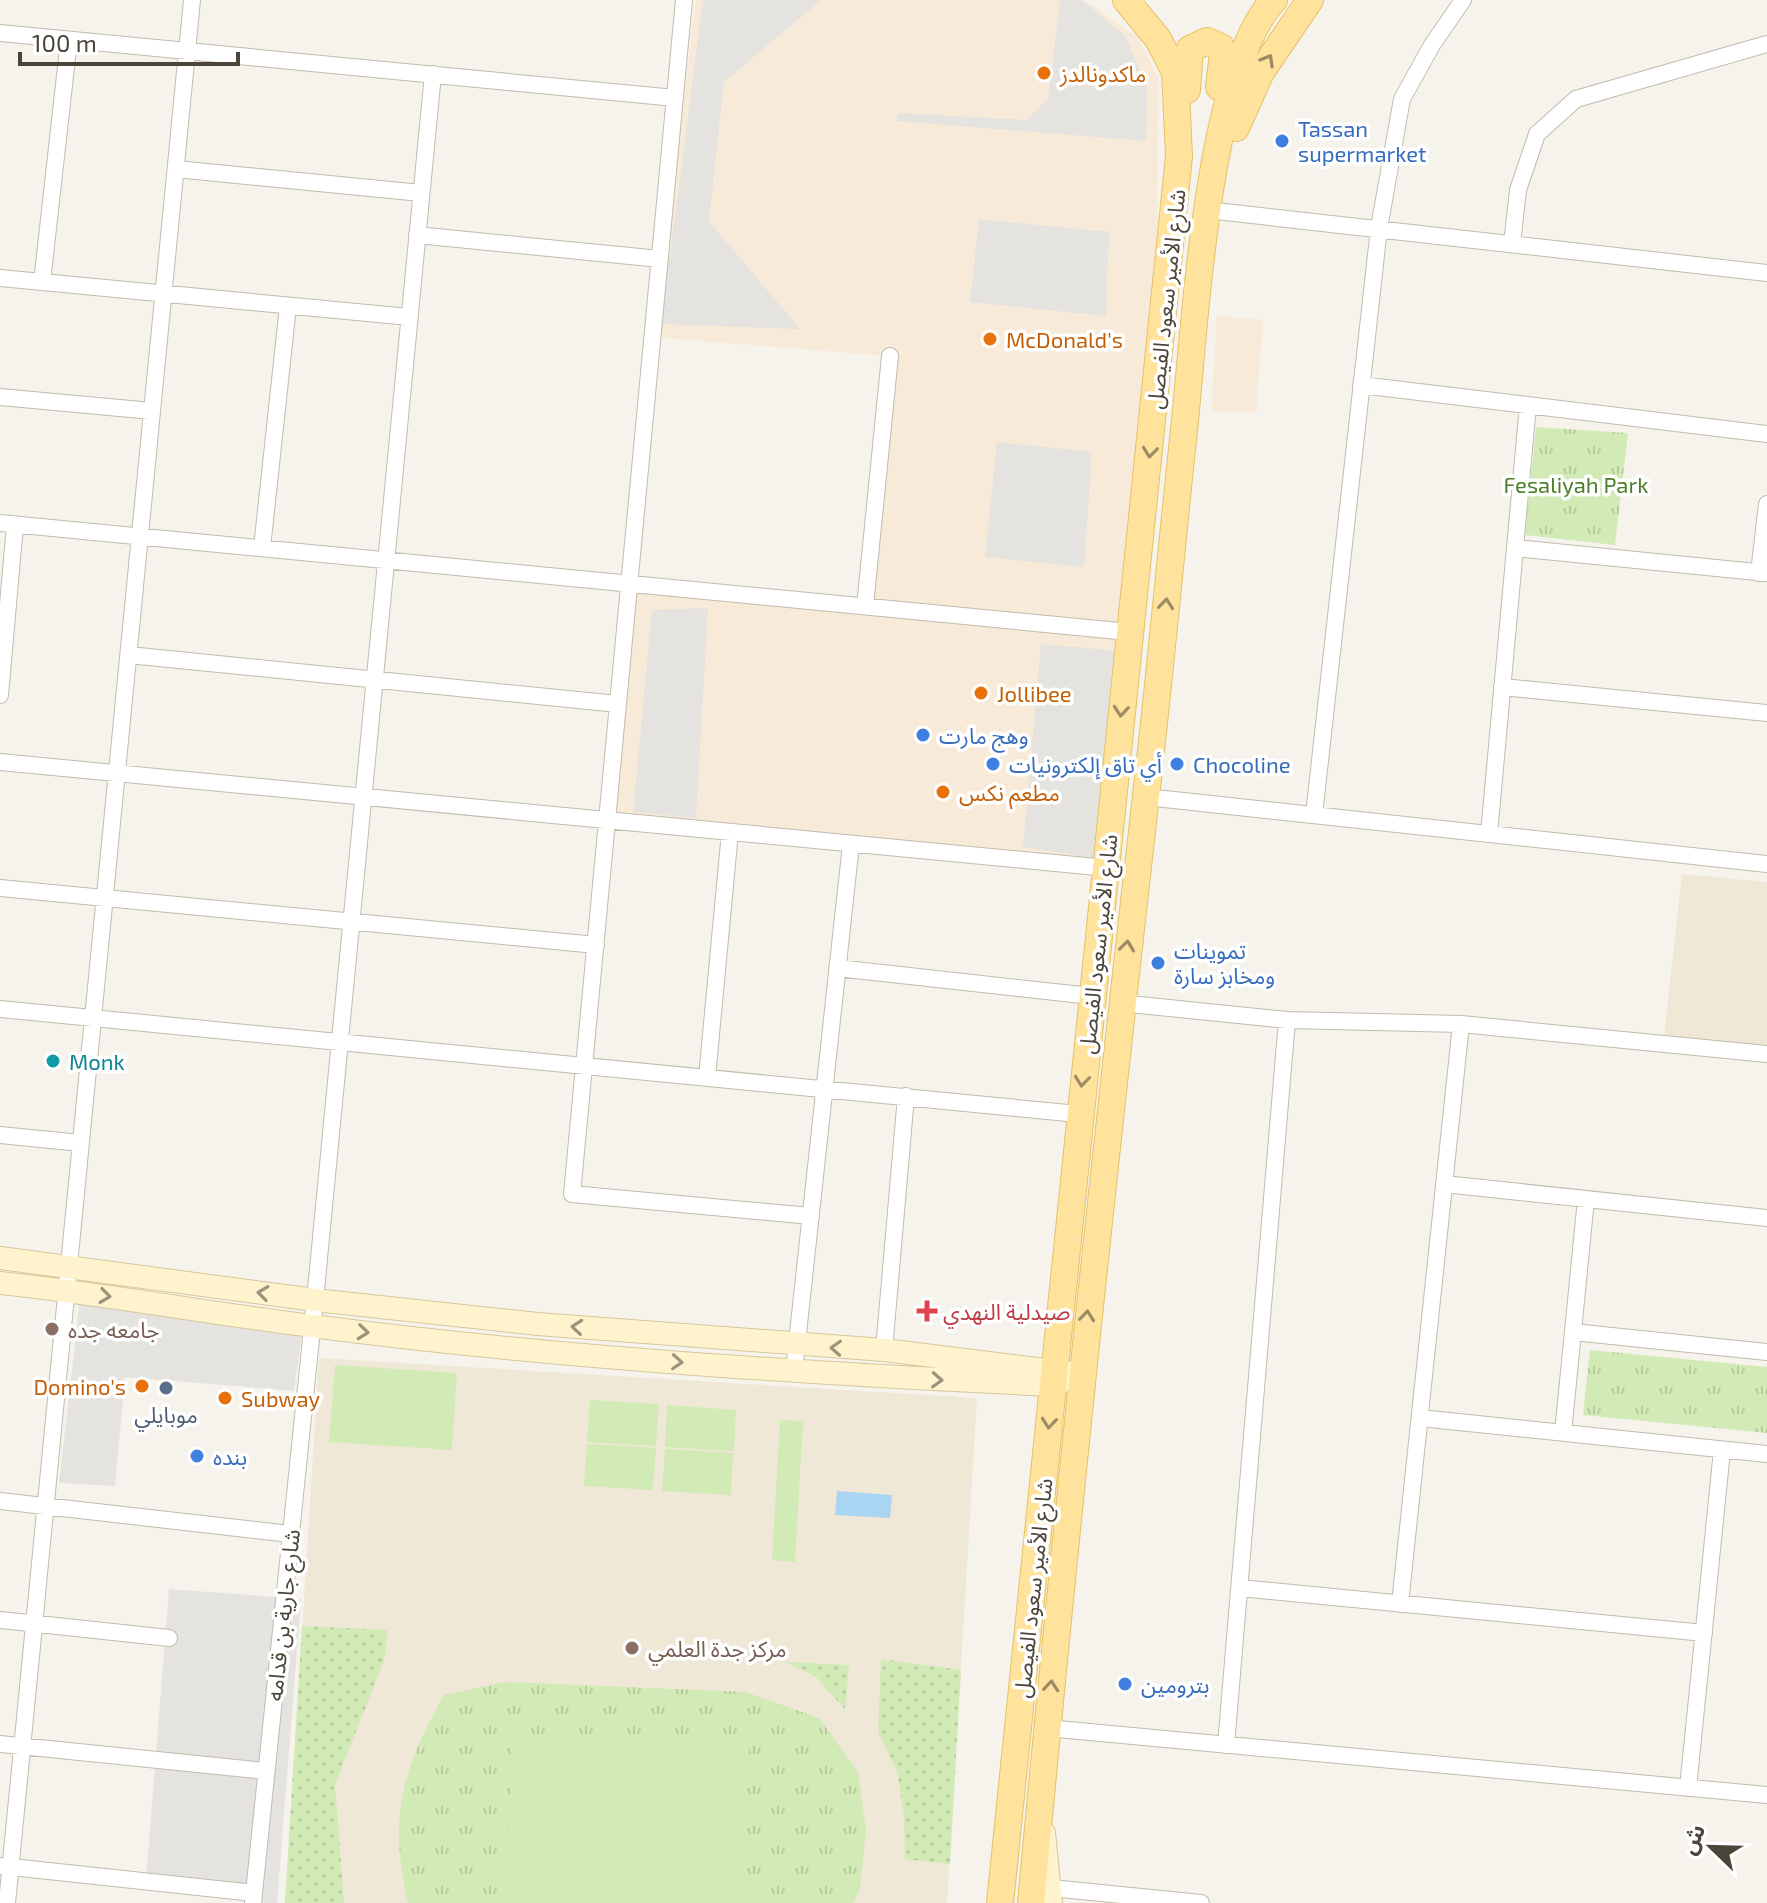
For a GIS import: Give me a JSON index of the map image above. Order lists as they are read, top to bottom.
{
  "streets": {
    "main road": ["شارع الأمير سعود الفيصل"],
    "street": ["شارع جارية بن قدامه"]
  },
  "parks": ["Fesaliyah Park"],
  "places": {
    "other": [
      "ماكدونالدز",
      "Tassan supermarket",
      "McDonald's",
      "Jollibee",
      "وهج مارت",
      "أي تاق إلكترونيات",
      "Chocoline",
      "مطعم نكس",
      "تموينات ومخابز سارة",
      "Monk",
      "جامعه جده",
      "Domino's",
      "موبايلي",
      "Subway",
      "بنده",
      "مركز جدة العلمي",
      "بترومين"
    ],
    "health": ["صيدلية النهدي"]
  },
  "scale_bar": "100 m",
  "north": "top left"
}
